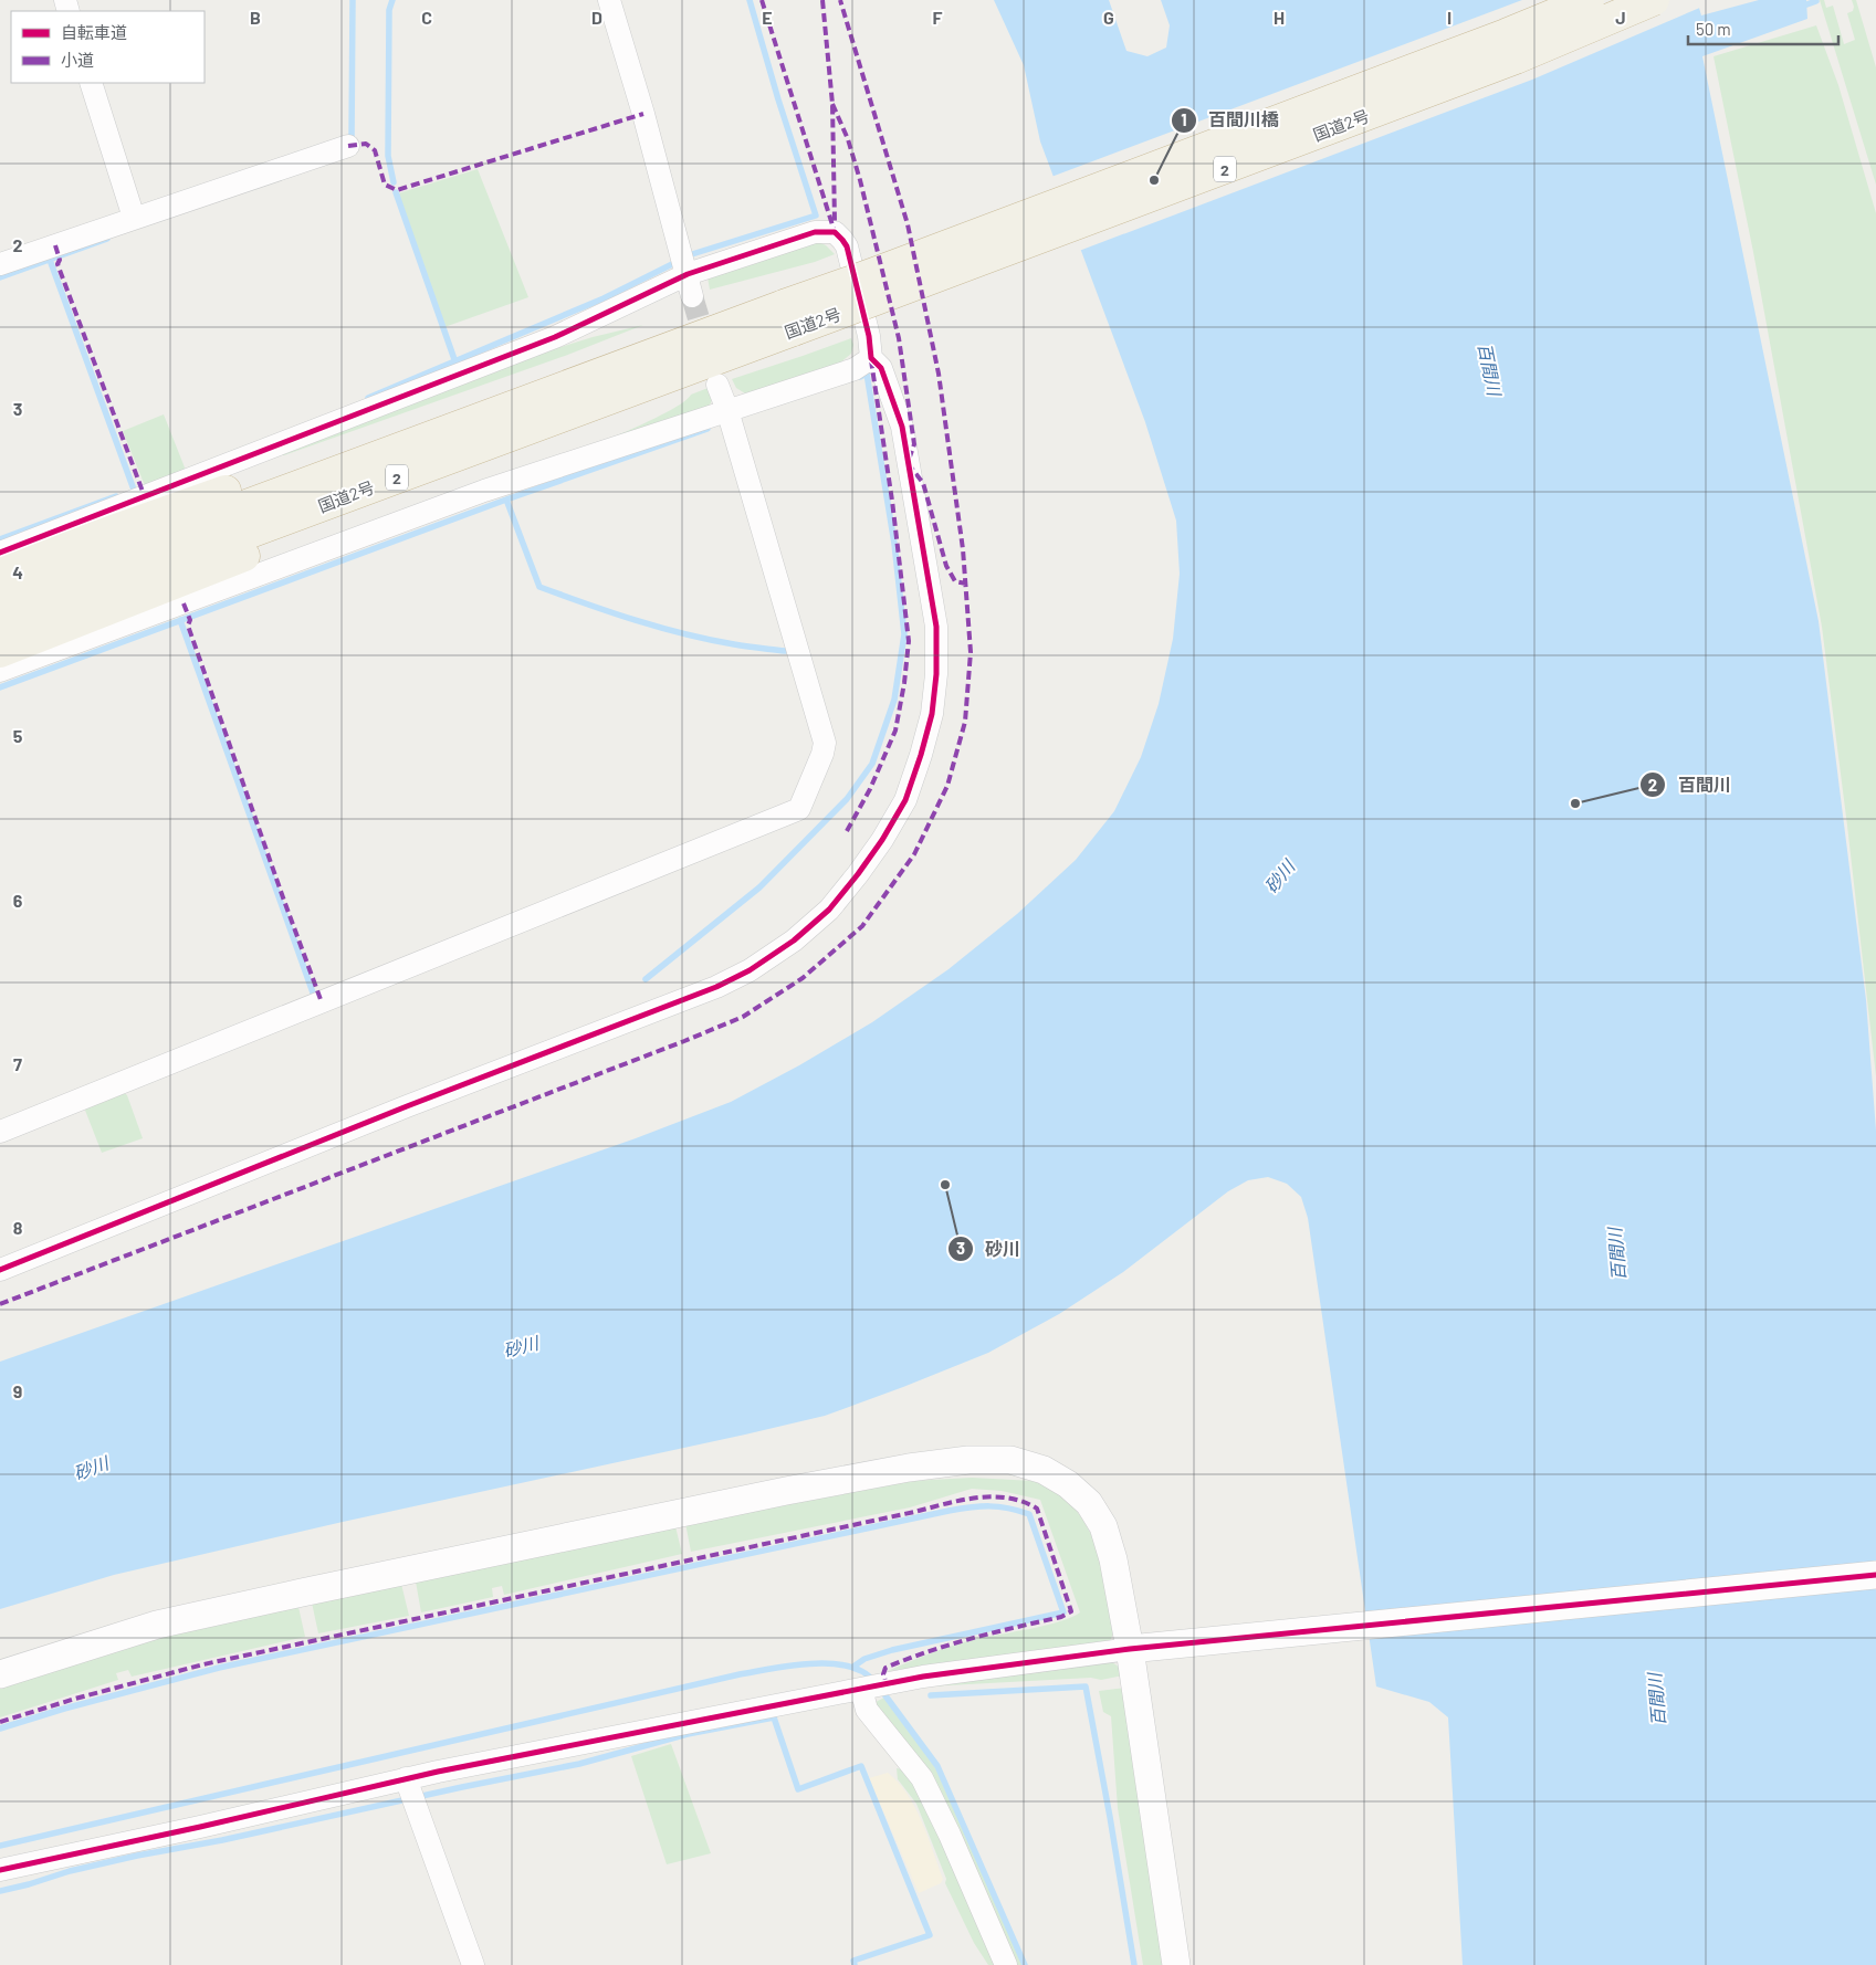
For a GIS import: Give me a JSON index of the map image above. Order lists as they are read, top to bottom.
{
  "streets": {
    "highway": ["国道2号", "2"]
  },
  "water": ["百間川", "砂川"],
  "places": ["百間川橋", "百間川", "砂川"],
  "legend": ["自転車道", "小道"],
  "scale_bar": "50 m",
  "grid": {
    "columns": [
      "B",
      "C",
      "D",
      "E",
      "F",
      "G",
      "H",
      "I",
      "J"
    ],
    "rows": [
      "2",
      "3",
      "4",
      "5",
      "6",
      "7",
      "8",
      "9"
    ]
  }
}
